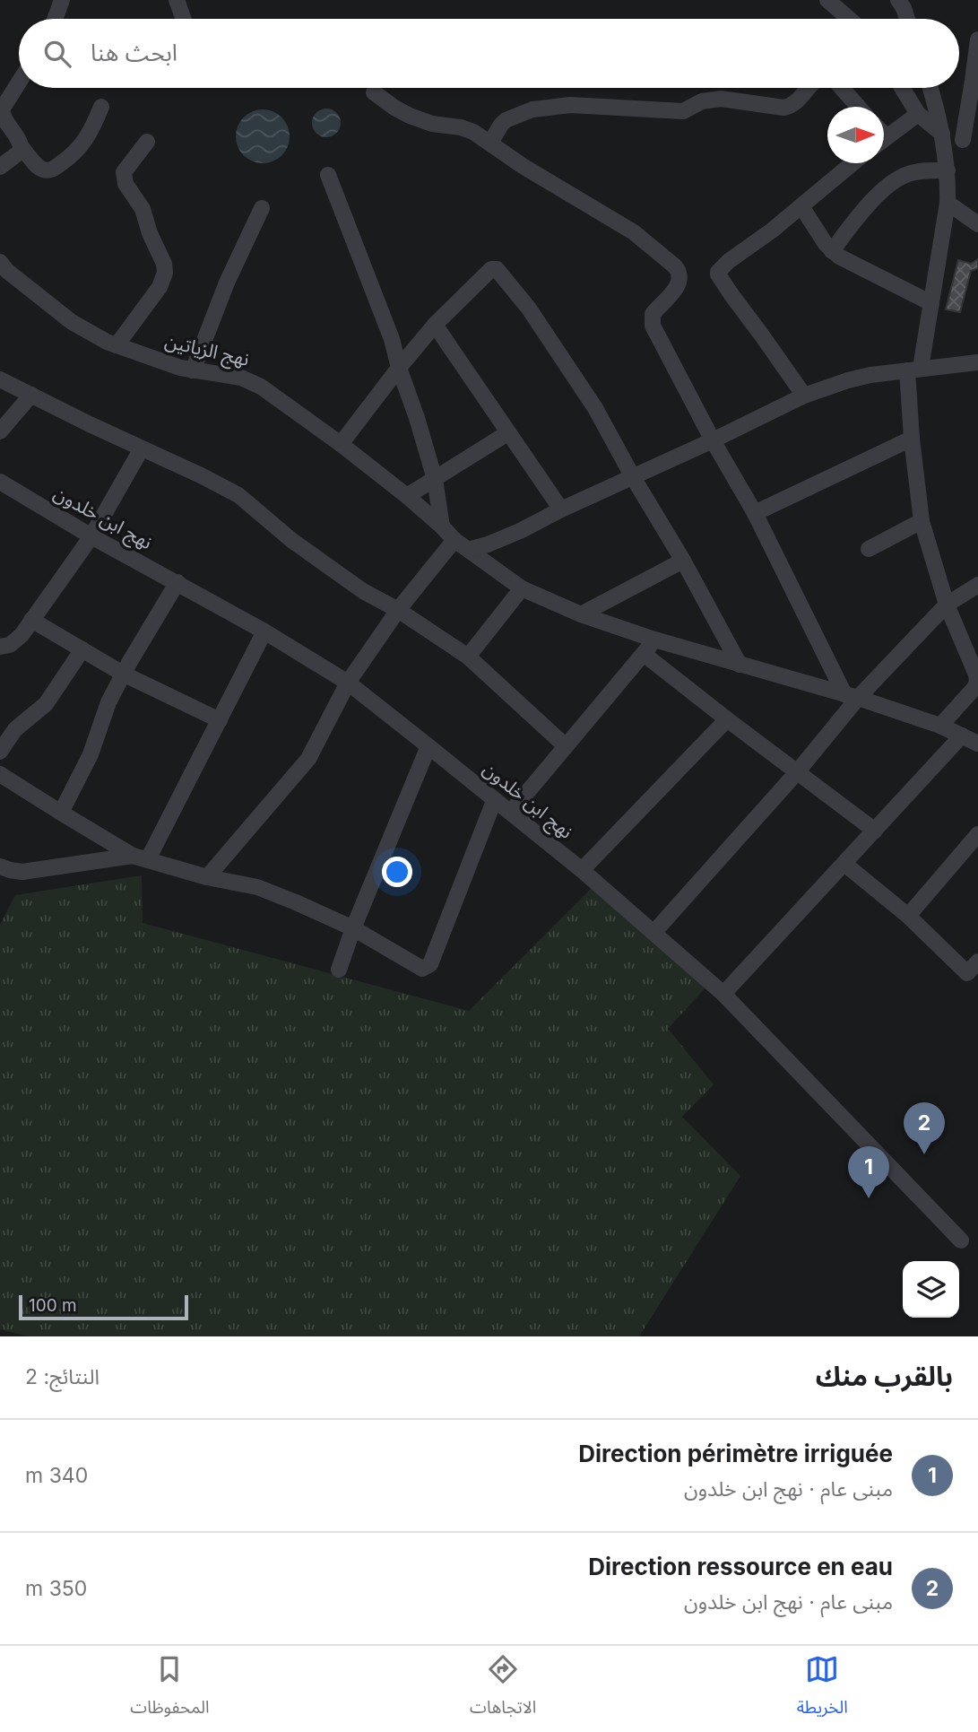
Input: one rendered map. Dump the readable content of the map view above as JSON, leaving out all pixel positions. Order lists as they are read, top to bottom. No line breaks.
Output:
{"streets":{"street":["نهج الزياتين","نهج ابن خلدون"]},"scale_bar":"100 m","north":"right","page":{"search":"ابحث هنا","pins":["2","1"],"scale":"100 m","heading":["بالقرب منك","النتائج: 2"],"list":[{"mark":"1","name":"Direction périmètre irriguée","note":"مبنى عام · نهج ابن خلدون","value":"340 m"},{"mark":"2","name":"Direction ressource en eau","note":"مبنى عام · نهج ابن خلدون","value":"350 m"}],"nav":["الخريطة","الاتجاهات","المحفوظات"]}}
